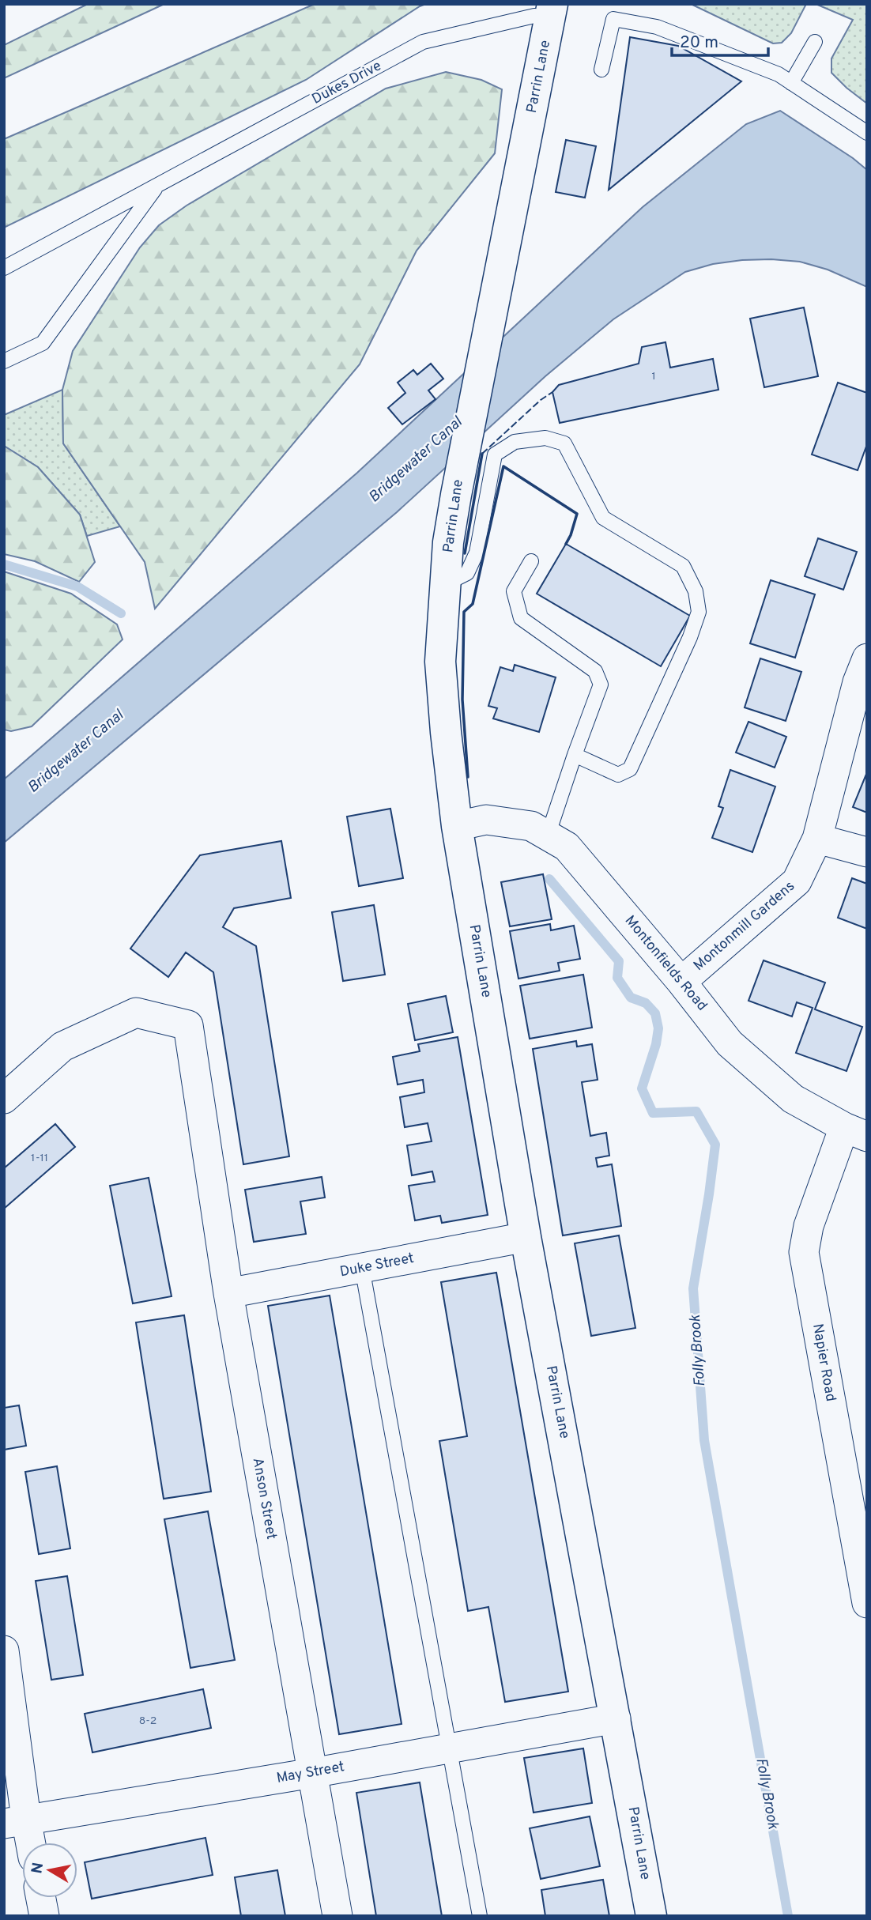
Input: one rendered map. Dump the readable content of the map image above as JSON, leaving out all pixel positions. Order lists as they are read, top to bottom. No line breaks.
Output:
{"streets":{"main road":["Parrin Lane"],"street":["Montonmill Gardens","Montonfields Road","Duke Street","Napier Road","Anson Street","May Street"],"lane":["Dukes Drive"]},"crossings":[["Parrin Lane","Dukes Drive"],["Parrin Lane","Montonfields Road"],["Parrin Lane","Duke Street"],["Parrin Lane","May Street"],["Montonmill Gardens","Montonfields Road"],["Montonfields Road","Napier Road"],["Duke Street","Anson Street"],["Anson Street","May Street"]],"water":["Bridgewater Canal","Folly Brook"],"house_numbers":["1","1-11","8-2"],"scale_bar":"20 m","north":"left"}
